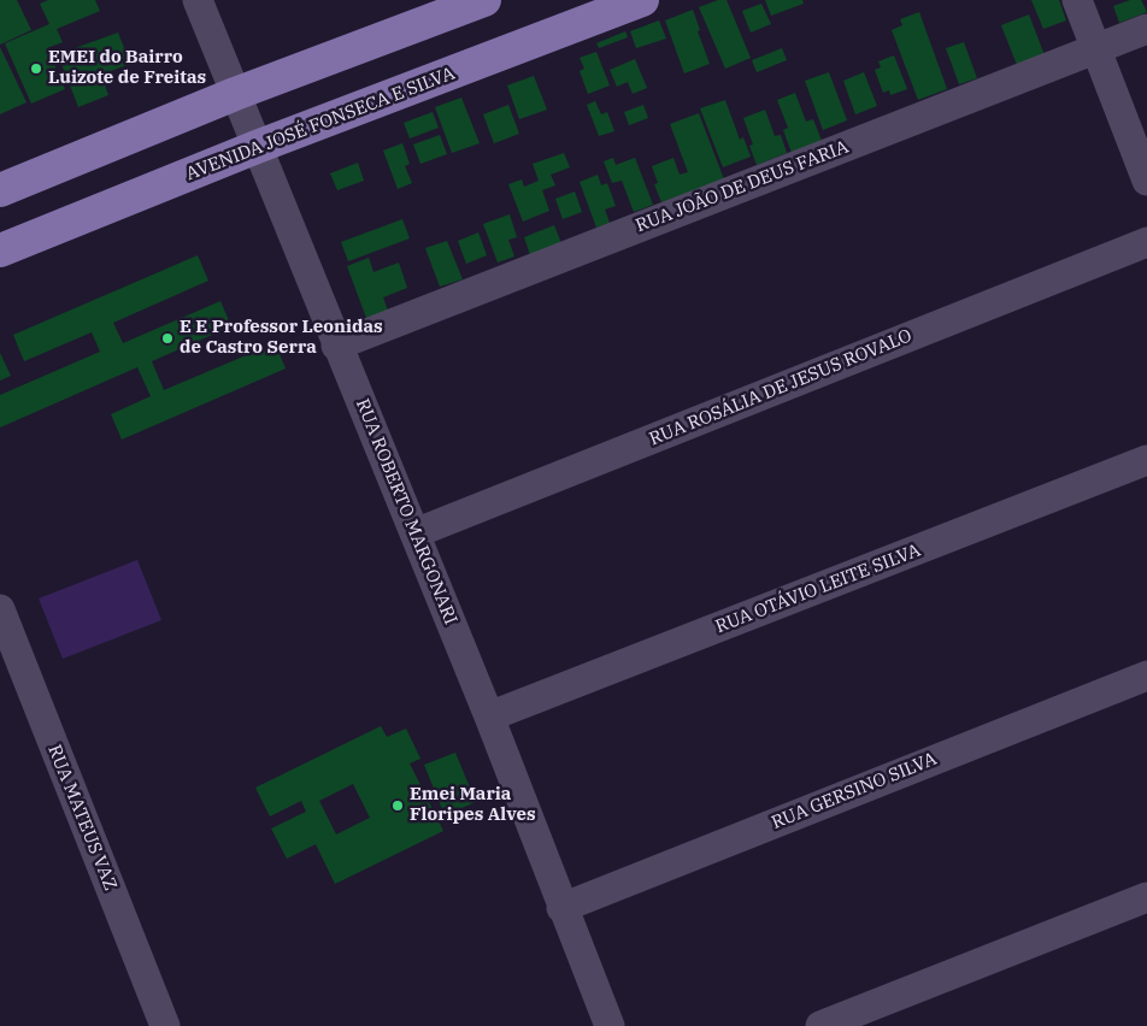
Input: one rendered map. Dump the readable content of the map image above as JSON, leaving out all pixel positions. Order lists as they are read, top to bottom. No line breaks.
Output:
{"streets":{"main road":["AVENIDA JOSÉ FONSECA E SILVA"],"street":["RUA JOÃO DE DEUS FARIA","RUA ROSÁLIA DE JESUS ROVALO","RUA ROBERTO MARGONARI","RUA OTÁVIO LEITE SILVA","RUA GERSINO SILVA","RUA MATEUS VAZ"]},"crossings":[["AVENIDA JOSÉ FONSECA E SILVA","RUA ROBERTO MARGONARI"],["RUA JOÃO DE DEUS FARIA","RUA ROBERTO MARGONARI"],["RUA ROSÁLIA DE JESUS ROVALO","RUA ROBERTO MARGONARI"],["RUA ROBERTO MARGONARI","RUA OTÁVIO LEITE SILVA"],["RUA ROBERTO MARGONARI","RUA GERSINO SILVA"]],"places":["EMEI do Bairro Luizote de Freitas","E E Professor Leonidas de Castro Serra","Emei Maria Floripes Alves"]}
